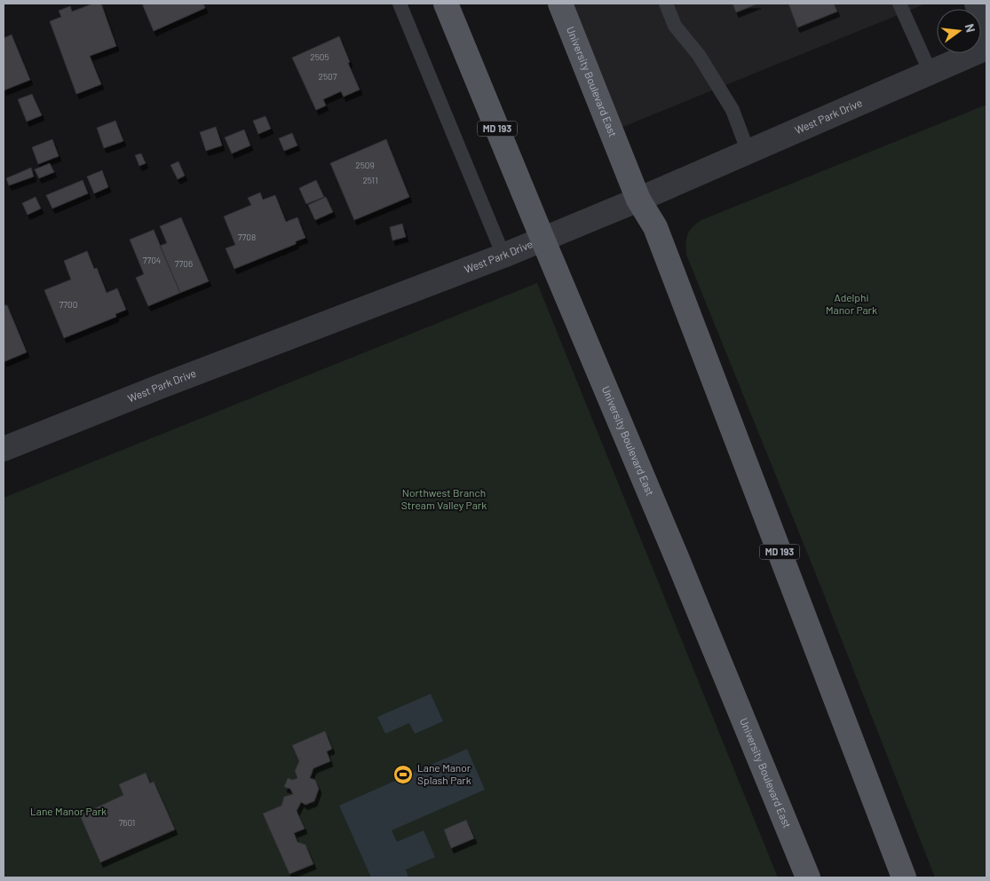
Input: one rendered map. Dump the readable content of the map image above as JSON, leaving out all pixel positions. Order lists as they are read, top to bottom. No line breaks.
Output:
{"streets":{"main road":["University Boulevard East","MD 193"],"street":["West Park Drive"]},"crossings":[["University Boulevard East","West Park Drive"]],"parks":["Adelphi Manor Park","Northwest Branch Stream Valley Park","Lane Manor Park"],"places":{"sports":["Lane Manor Splash Park"]},"house_numbers":["2505","2507","2509","2511","7708","7704","7706","7700","7601"],"north":"right"}
